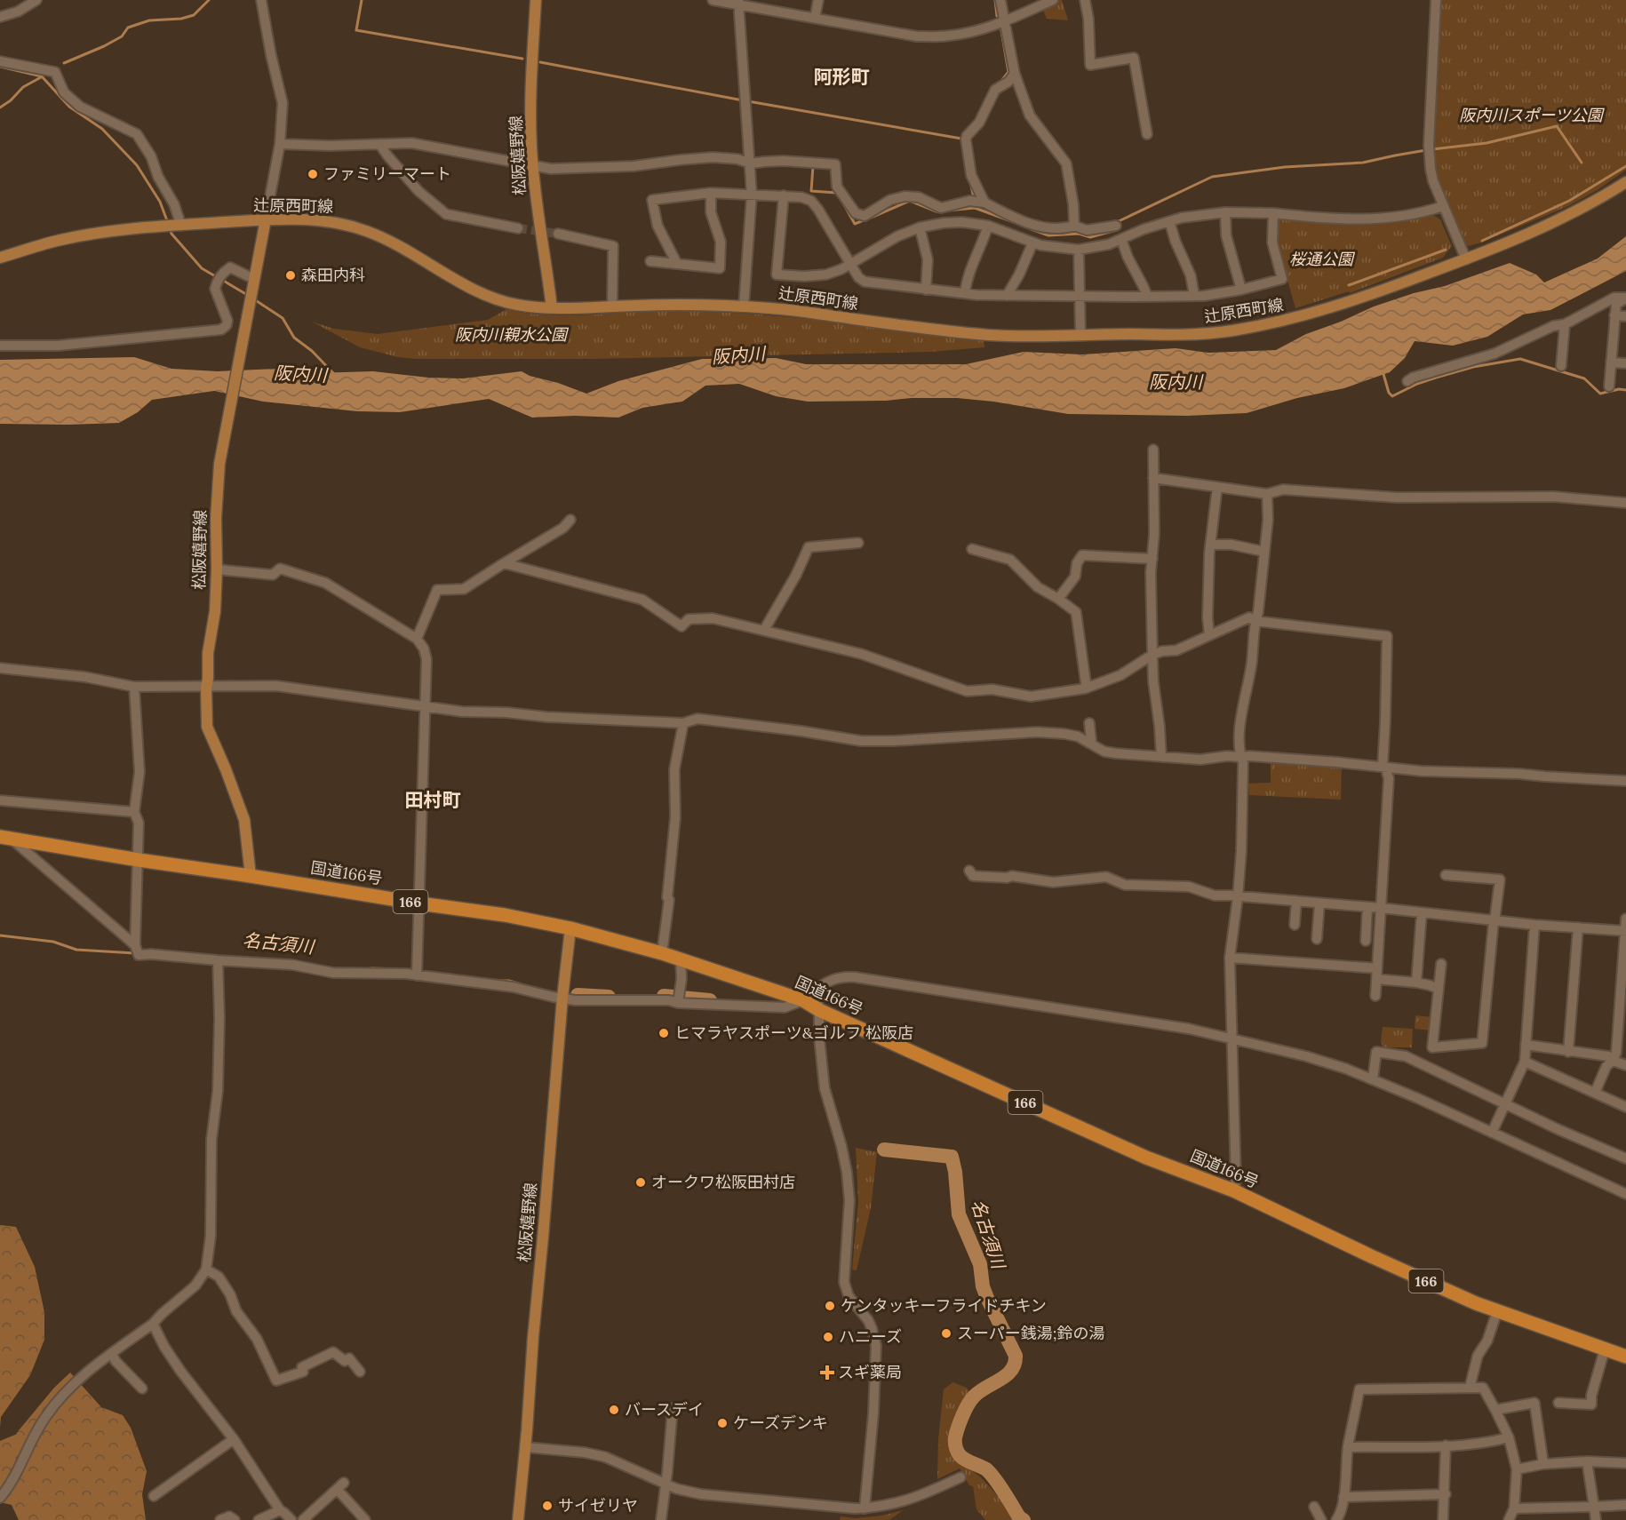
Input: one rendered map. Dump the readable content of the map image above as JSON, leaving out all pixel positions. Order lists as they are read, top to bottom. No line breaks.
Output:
{"streets":{"highway":["国道166号","166"],"main road":["松阪嬉野線","辻原西町線"]},"crossings":[["松阪嬉野線","辻原西町線"],["松阪嬉野線","国道166号"]],"districts":["阿形町","田村町"],"water":["阪内川","名古須川"],"parks":["阪内川スポーツ公園","桜通公園","阪内川親水公園"],"places":{"other":["ファミリーマート","森田内科","ヒマラヤスポーツ&ゴルフ 松阪店","オークワ松阪田村店","ケンタッキーフライドチキン","スーパー銭湯;鈴の湯","ハニーズ","バースデイ","ケーズデンキ","サイゼリヤ"],"health":["スギ薬局"]}}
